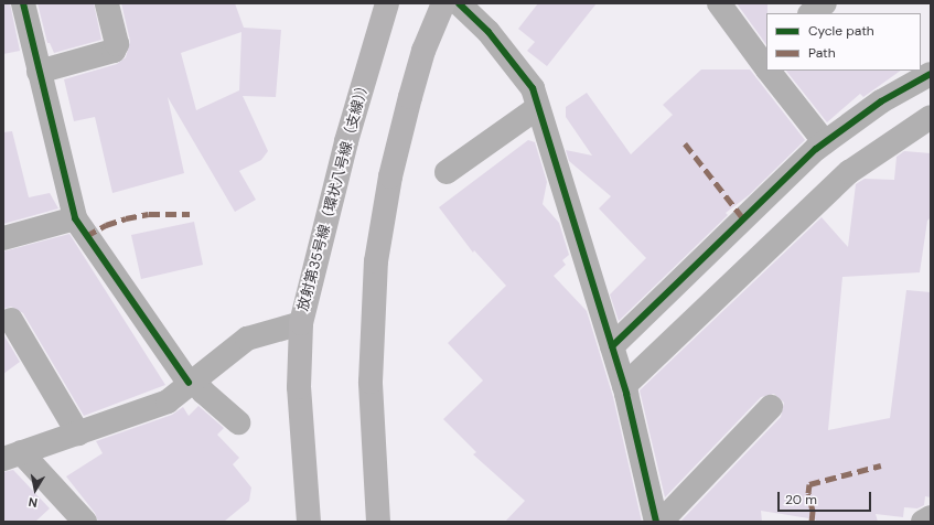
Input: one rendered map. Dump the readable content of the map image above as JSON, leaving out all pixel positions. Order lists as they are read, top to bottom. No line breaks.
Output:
{"streets":{"main road":["放射第35号線（環状八号線（支線））"]},"legend":["Cycle path","Path"],"scale_bar":"20 m","north":"bottom"}
